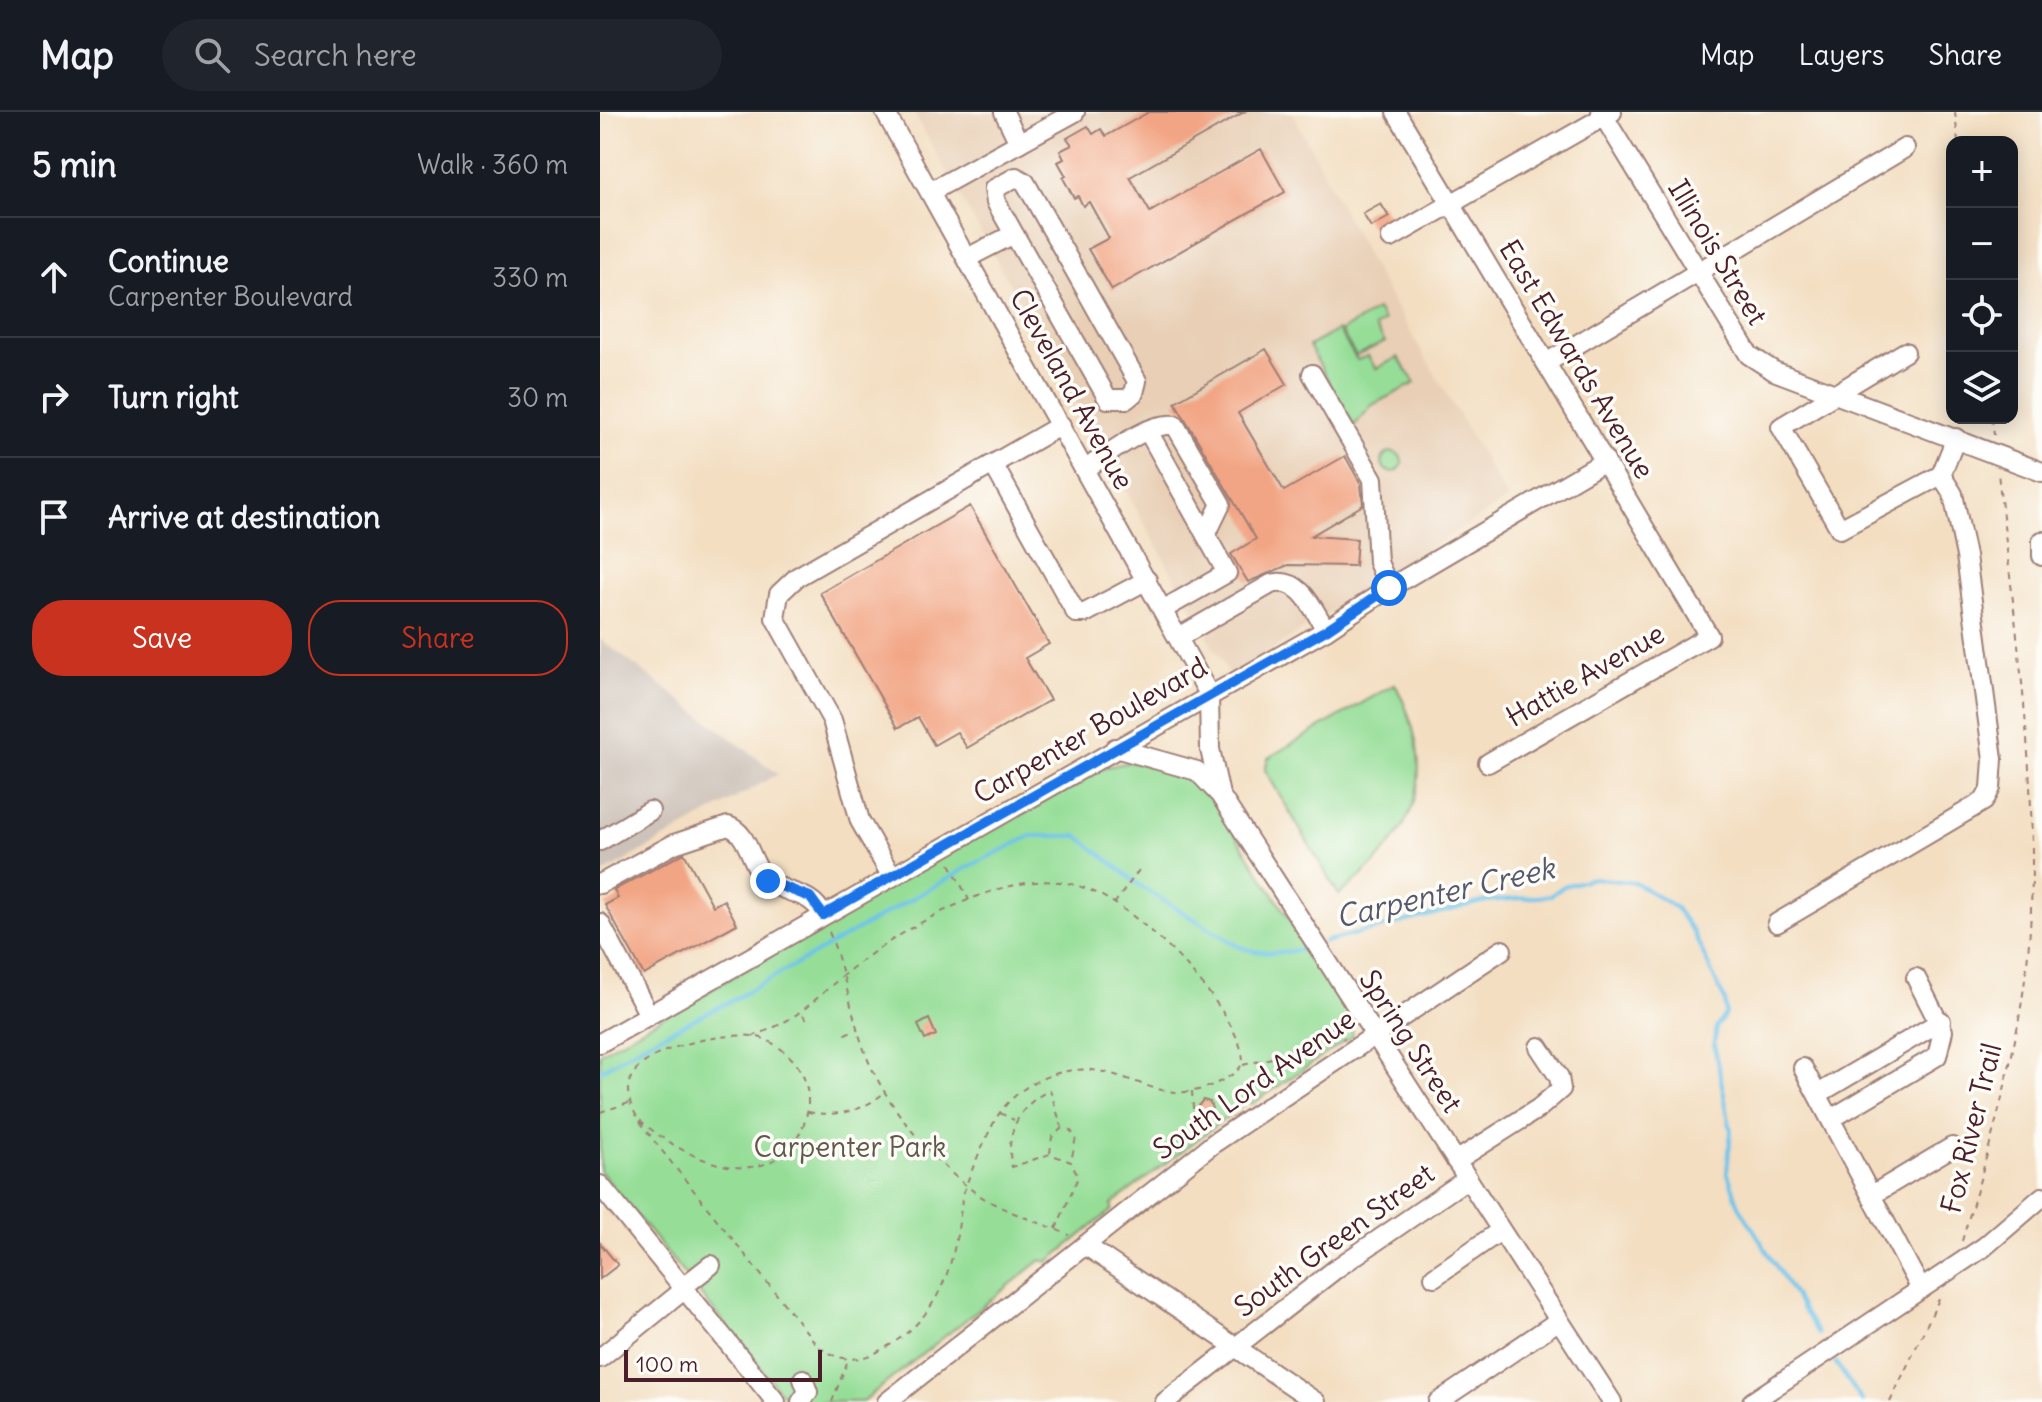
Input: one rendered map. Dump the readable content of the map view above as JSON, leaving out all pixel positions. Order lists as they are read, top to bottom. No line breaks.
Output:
{"streets":{"street":["Illinois Street","East Edwards Avenue","Cleveland Avenue","Hattie Avenue","Carpenter Boulevard","Spring Street","South Lord Avenue","South Green Street"],"path":["Fox River Trail"]},"crossings":[["Illinois Street","Fox River Trail"],["East Edwards Avenue","Hattie Avenue"],["East Edwards Avenue","Carpenter Boulevard"],["Cleveland Avenue","Carpenter Boulevard"],["Cleveland Avenue","Spring Street"],["Carpenter Boulevard","Spring Street"],["Spring Street","South Lord Avenue"],["Spring Street","South Green Street"]],"water":["Carpenter Creek"],"parks":["Carpenter Park"],"scale_bar":"100 m","page":{"header":"Map","search":"Search here","nav":["Map","Layers","Share"],"heading":["5 min","Walk · 360 m"],"map_buttons":["+","−"],"list":[["Continue","Carpenter Boulevard","330 m"],["Turn right","30 m"],"Arrive at destination"],"buttons":["Save","Share"],"scale":"100 m"}}
